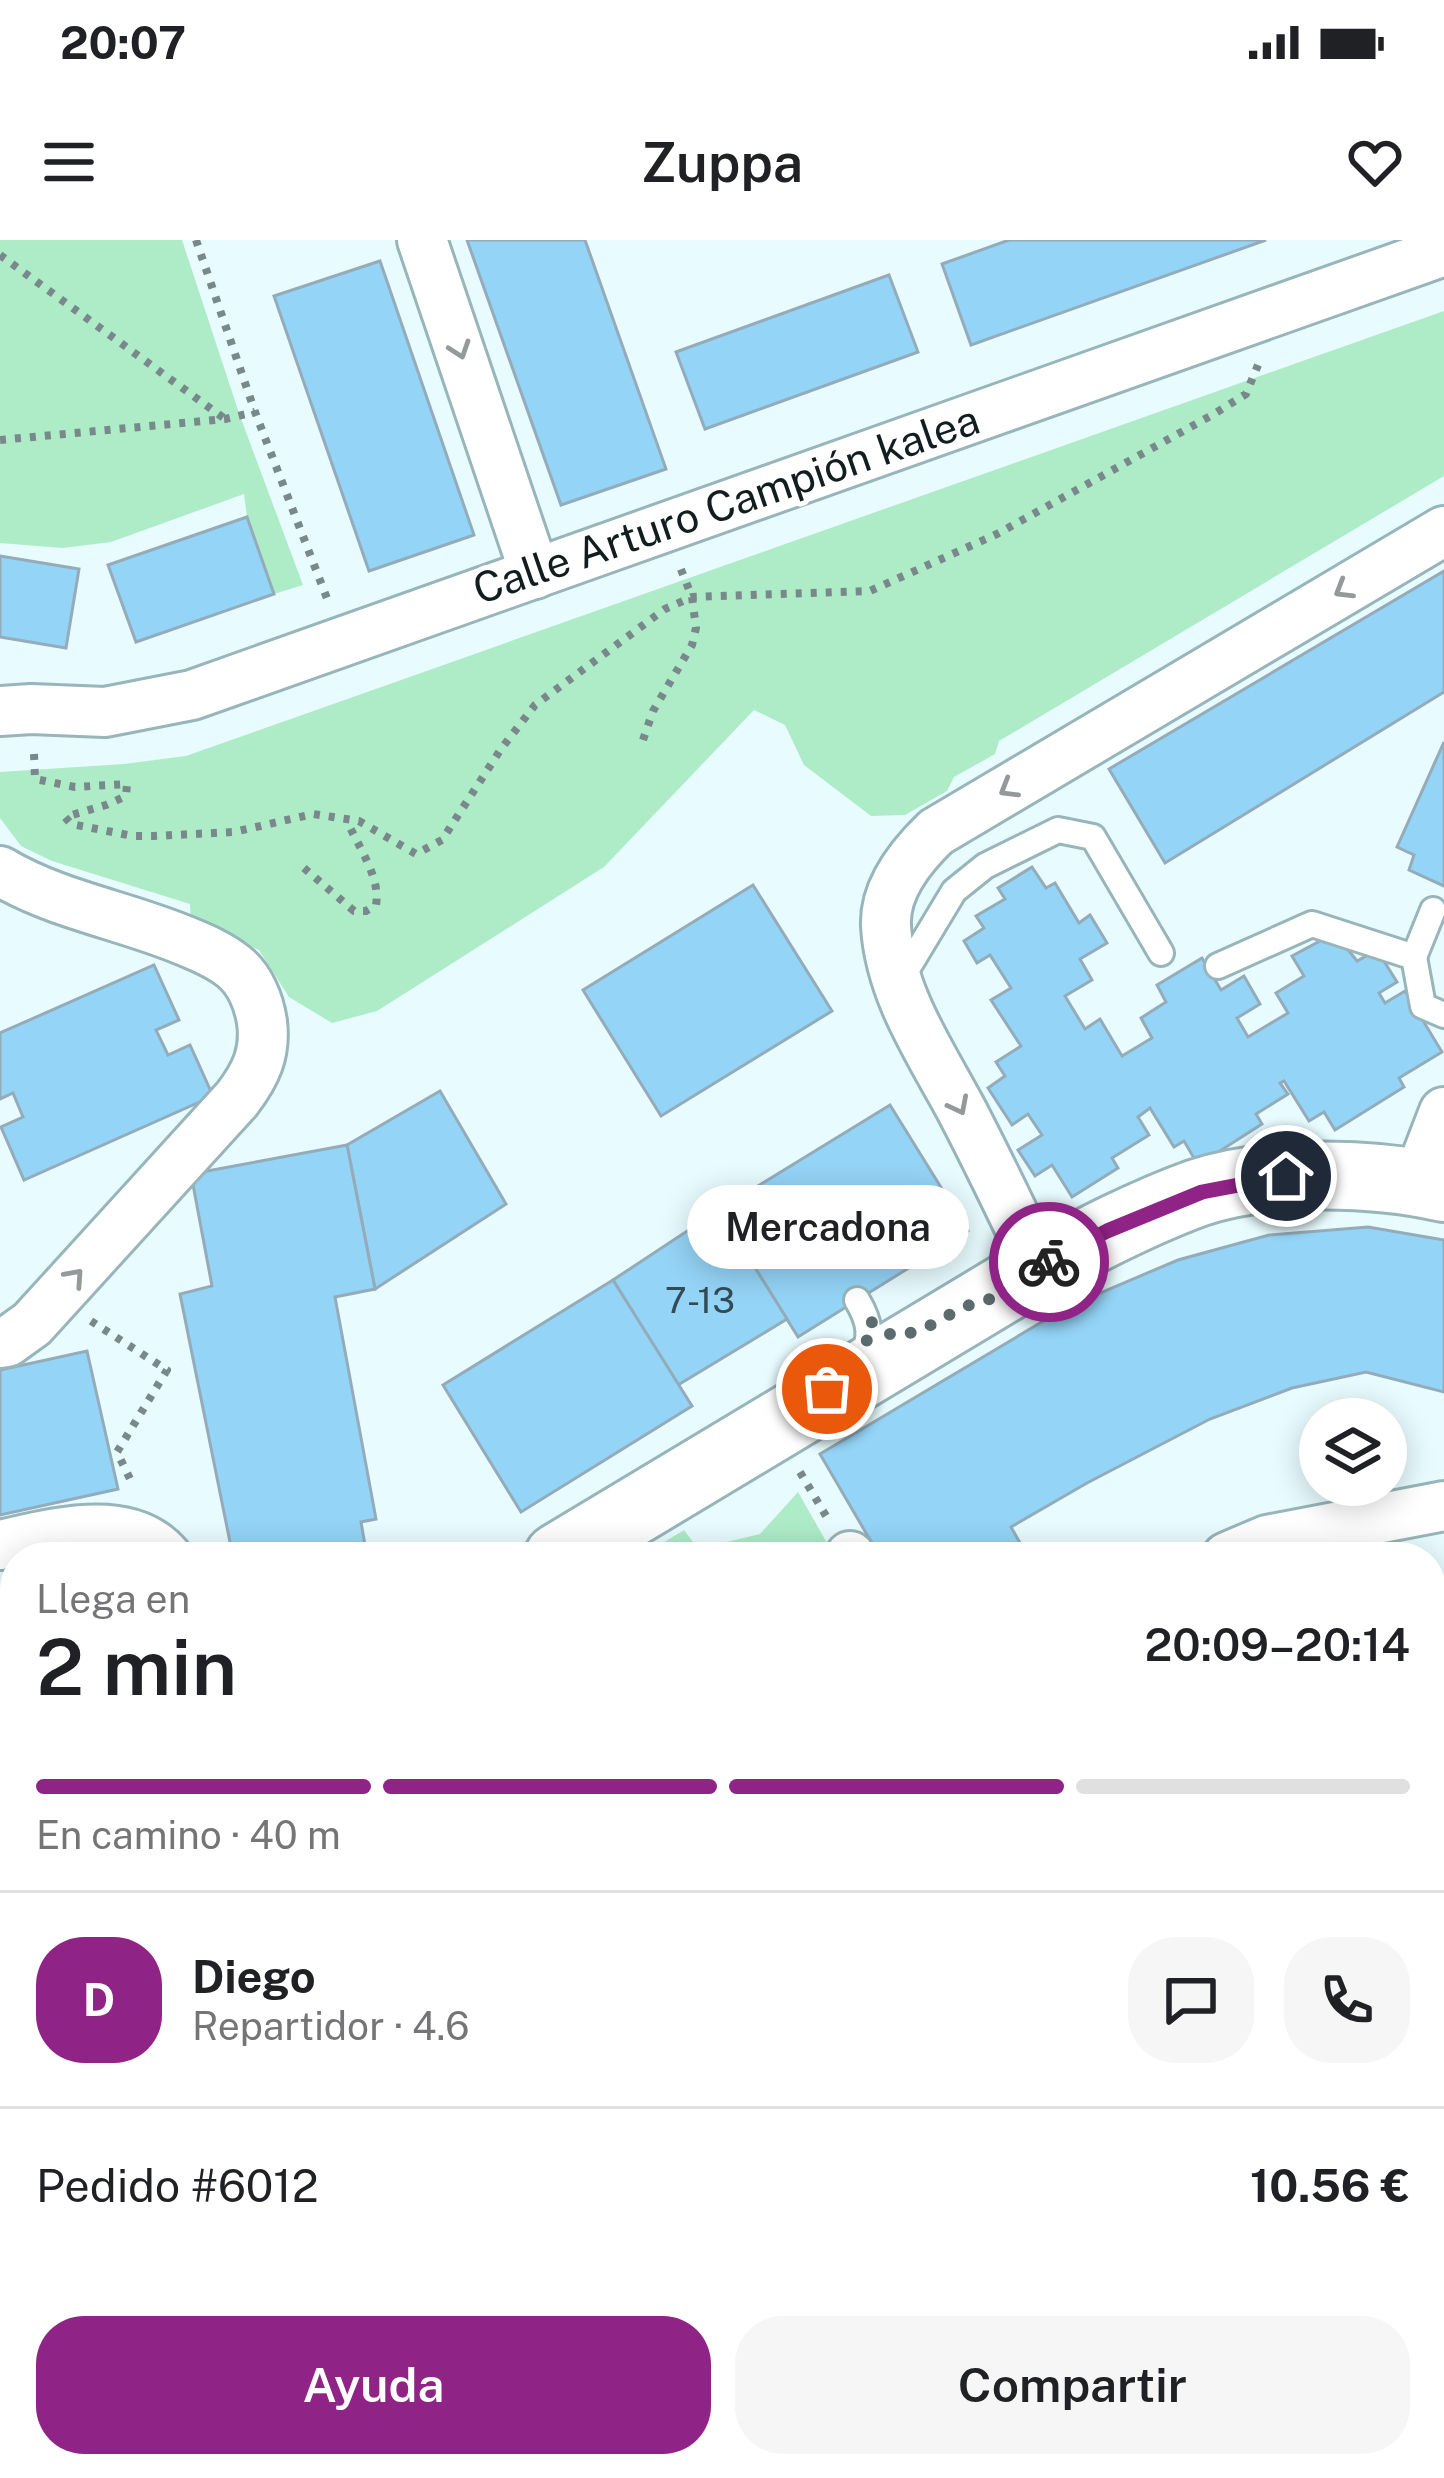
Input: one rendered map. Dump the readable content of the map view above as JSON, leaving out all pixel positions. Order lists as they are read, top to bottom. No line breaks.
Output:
{"streets":{"street":["Calle Arturo Campión kalea"]},"places":["Mercadona"],"house_numbers":["7-13"],"page":{"status":"20:07","header":"Zuppa","bubble":"Mercadona","heading":["2 min","Llega en","20:09–20:14"],"panel":["Diego","Repartidor · 4.6","Pedido #6012","10.56 €"],"bar":"En camino · 40 m","round":"D","buttons":["Ayuda","Compartir"]}}
